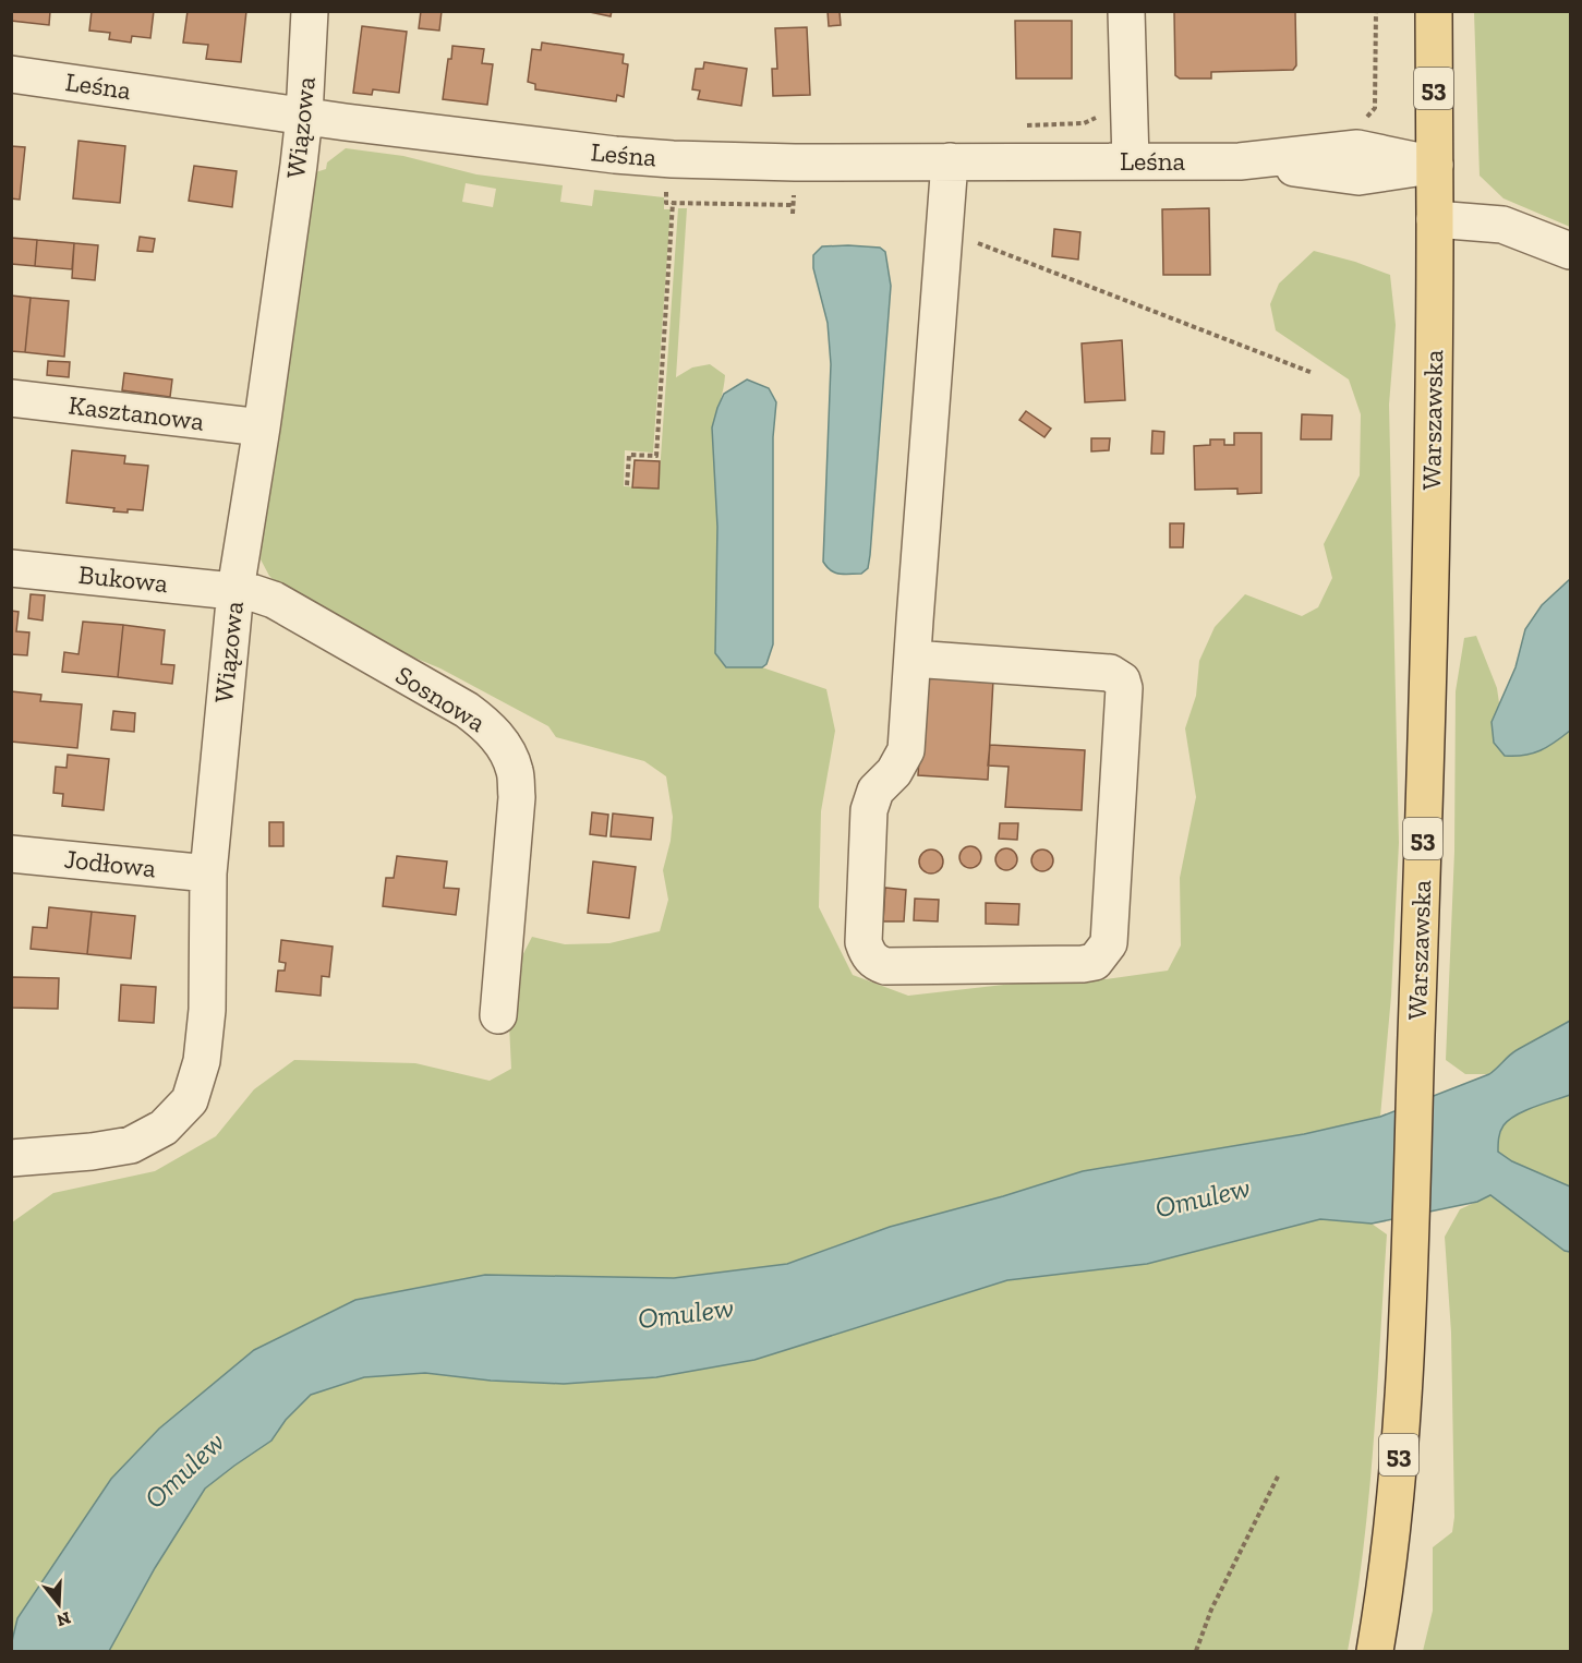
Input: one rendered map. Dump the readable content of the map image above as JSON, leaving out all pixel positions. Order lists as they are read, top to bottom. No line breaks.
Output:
{"streets":{"main road":["53","Warszawska"],"street":["Leśna","Wiązowa","Kasztanowa","Bukowa","Sosnowa","Jodłowa"]},"crossings":[["Leśna","Wiązowa"],["Leśna","Warszawska"],["Wiązowa","Kasztanowa"],["Wiązowa","Bukowa"],["Wiązowa","Sosnowa"],["Wiązowa","Jodłowa"],["Bukowa","Sosnowa"]],"water":["Omulew"],"north":"bottom"}
